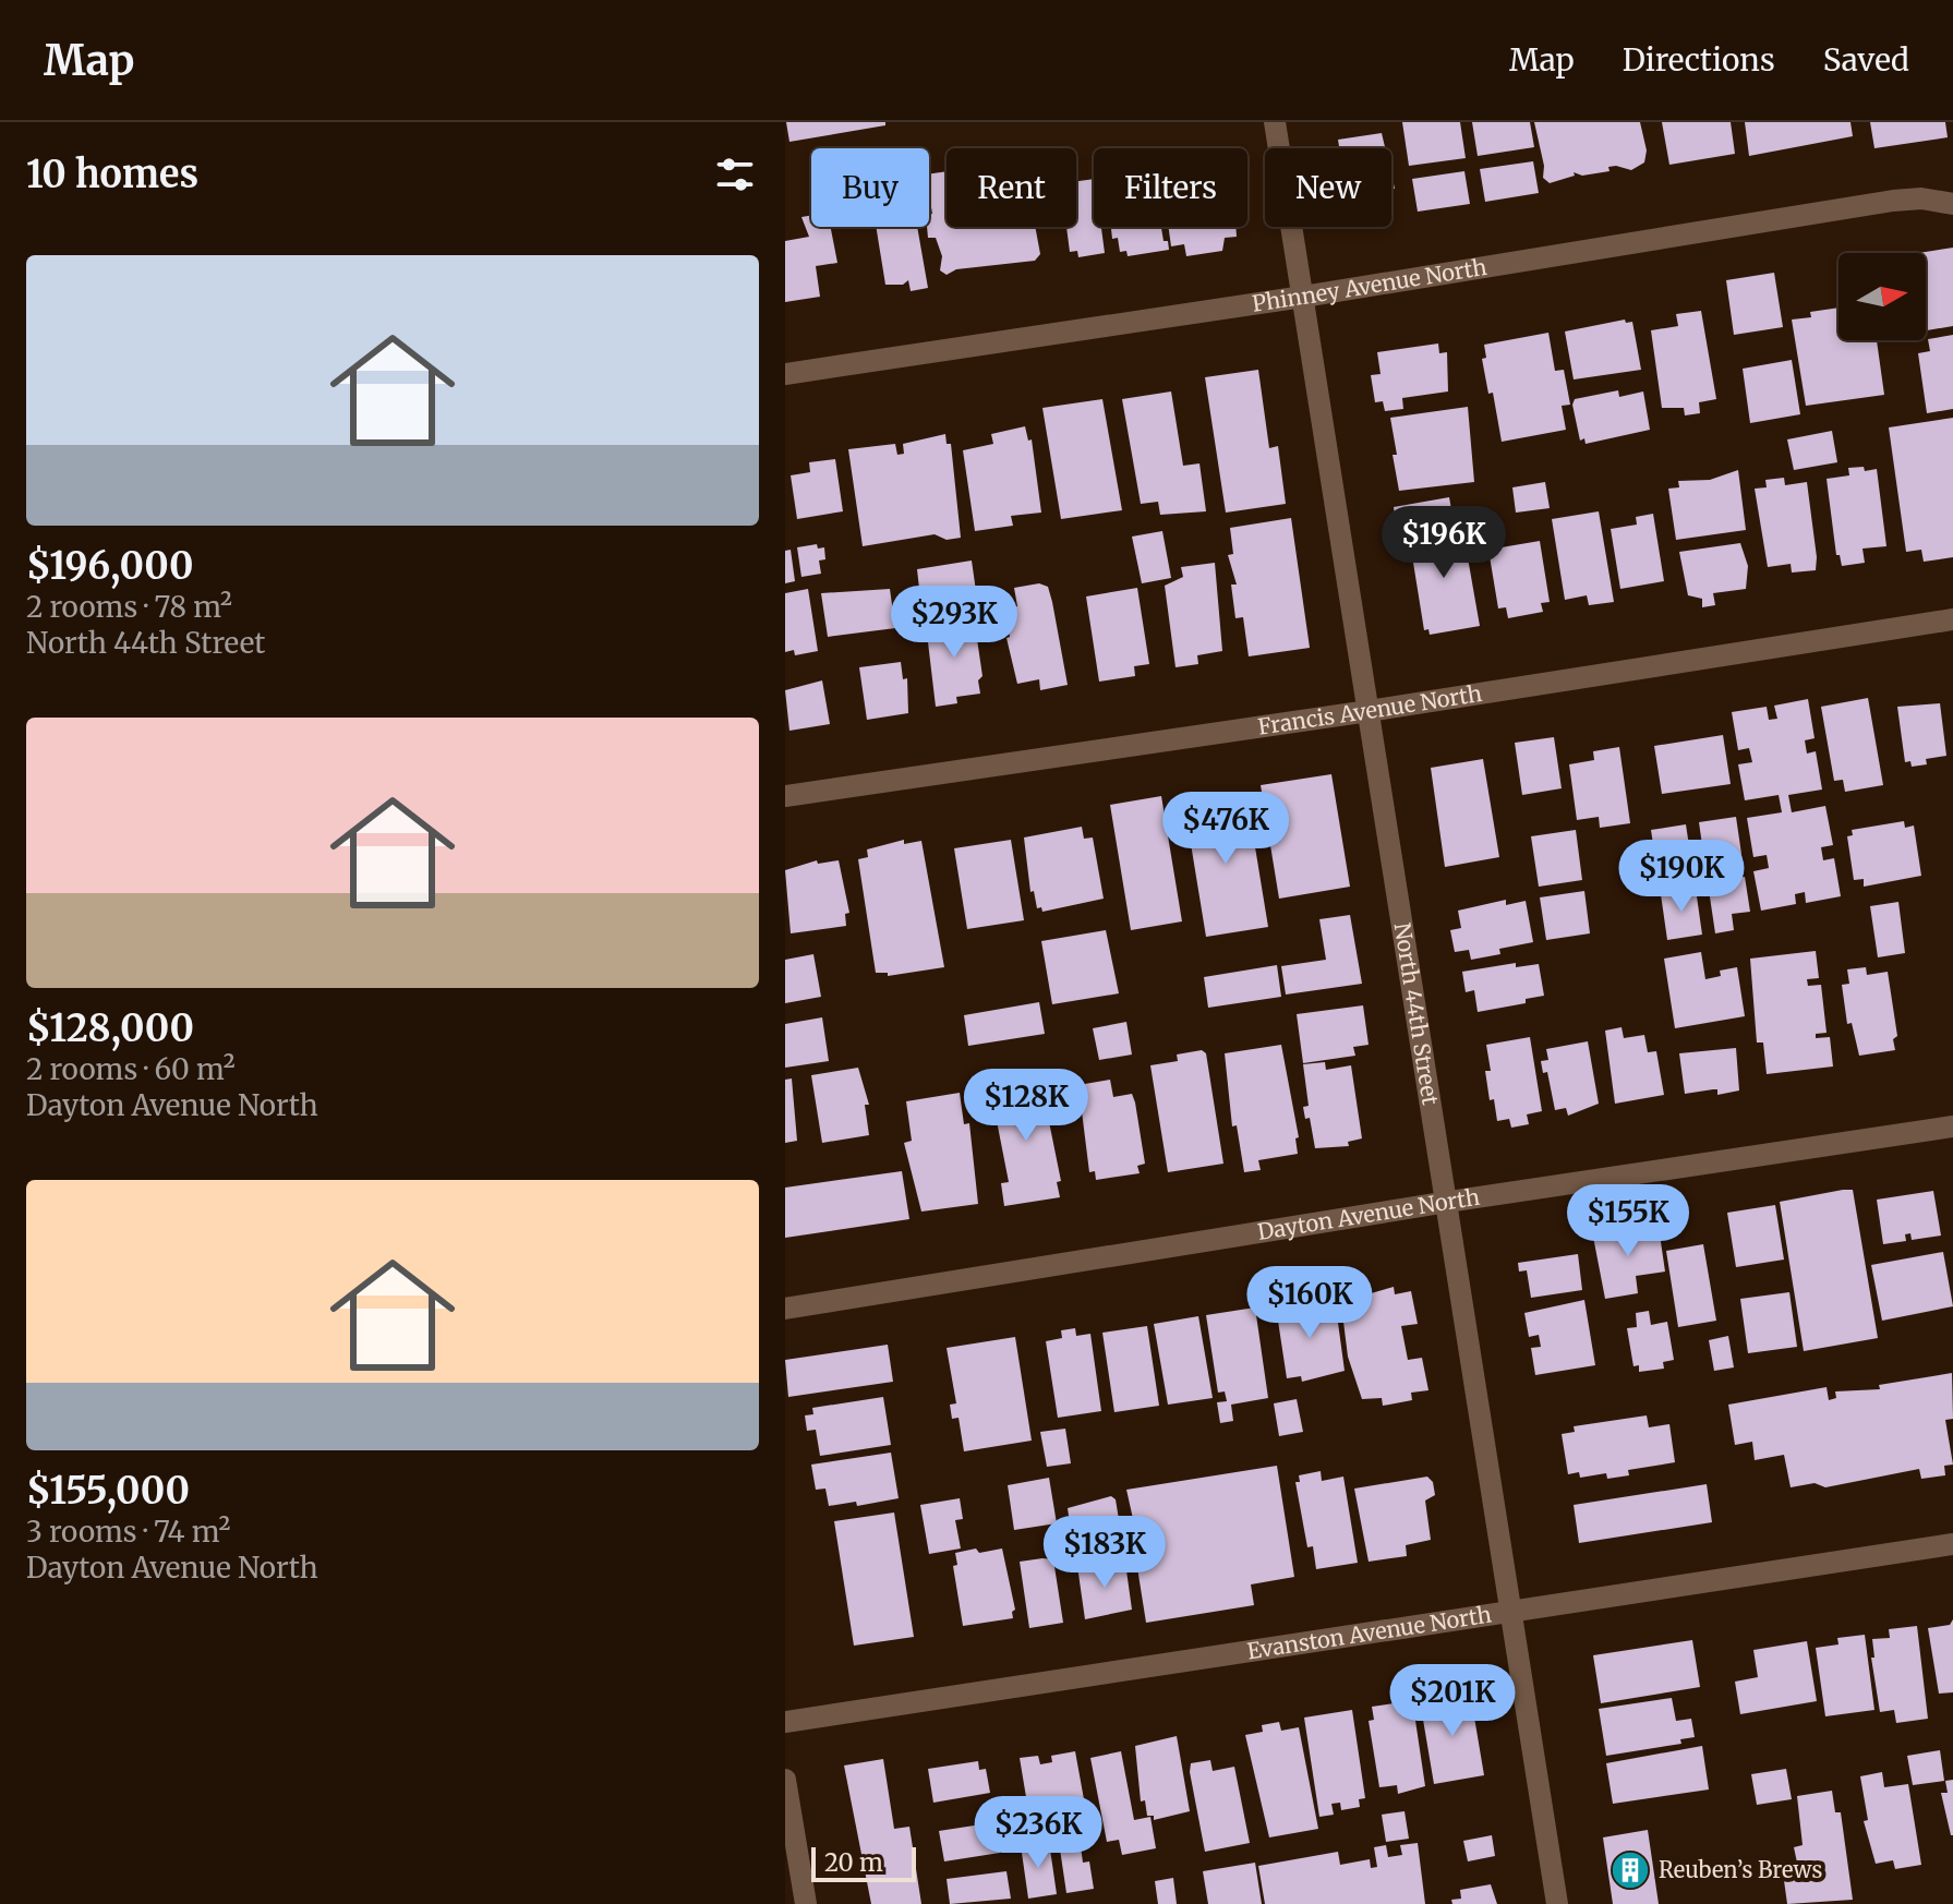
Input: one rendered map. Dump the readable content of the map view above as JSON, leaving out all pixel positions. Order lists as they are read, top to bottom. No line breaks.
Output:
{"streets":{"street":["Phinney Avenue North","Francis Avenue North","North 44th Street","Dayton Avenue North","Evanston Avenue North"]},"crossings":[["Phinney Avenue North","North 44th Street"],["Francis Avenue North","North 44th Street"],["North 44th Street","Dayton Avenue North"],["North 44th Street","Evanston Avenue North"]],"places":{"building":["Reuben’s Brews"]},"scale_bar":"20 m","north":"right","page":{"header":"Map","nav":["Map","Directions","Saved"],"heading":"10 homes","chip":["Buy","Rent","Filters","New"],"list":[{"name":"$196,000","note":"2 rooms · 78 m² · North 44th Street"},{"name":"$128,000","note":"2 rooms · 60 m² · Dayton Avenue North"},{"name":"$155,000","note":"3 rooms · 74 m² · Dayton Avenue North"}],"price":["$196K","$293K","$476K","$190K","$128K","$155K","$160K","$183K","$201K","$236K"],"scale":"20 m"}}
